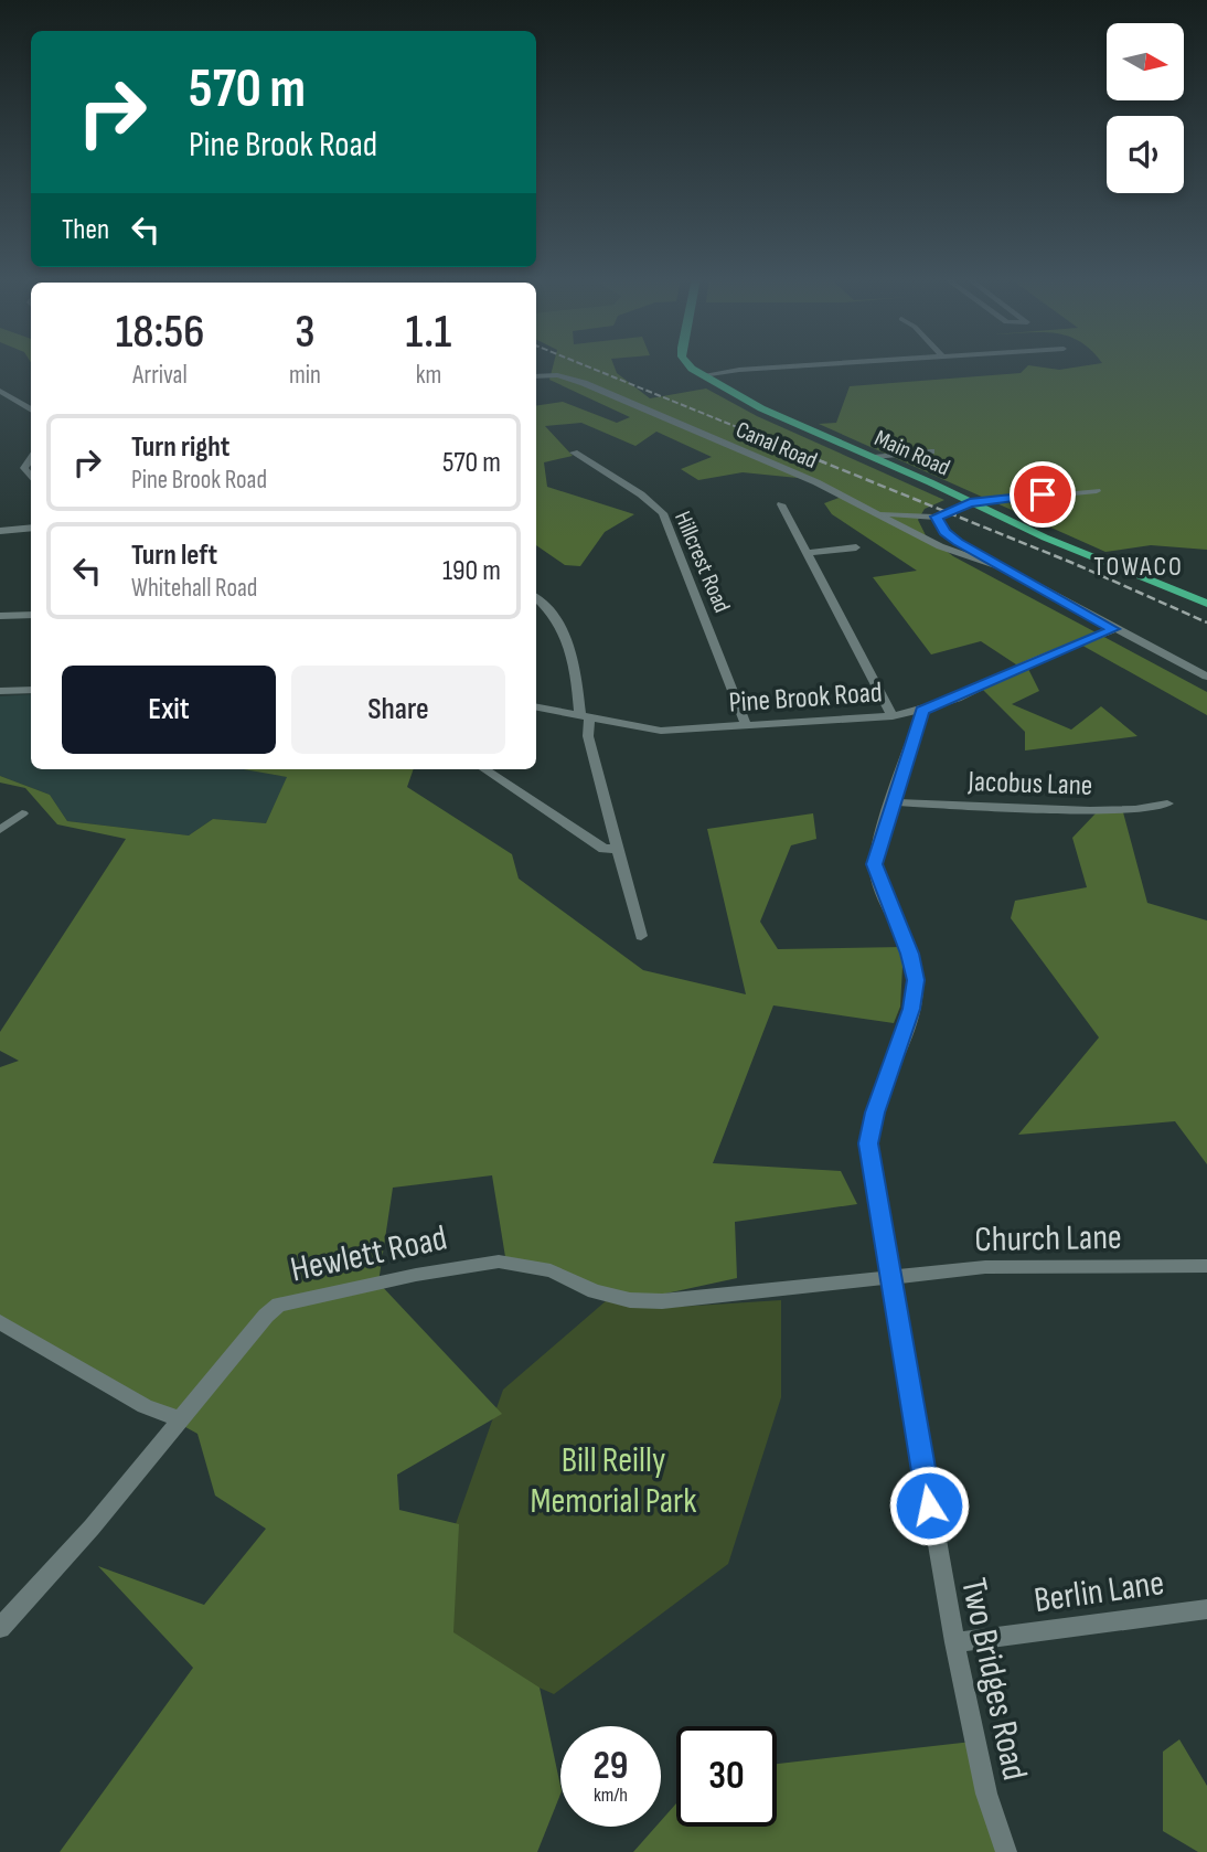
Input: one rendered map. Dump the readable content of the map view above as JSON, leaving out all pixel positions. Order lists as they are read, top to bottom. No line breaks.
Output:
{"streets":{"main road":["Main Road"],"street":["Canal Road","Hillcrest Road","Pine Brook Road","Jacobus Lane","Church Lane","Hewlett Road","Berlin Lane","Two Bridges Road"]},"crossings":[["Hillcrest Road","Pine Brook Road"],["Pine Brook Road","Two Bridges Road"],["Jacobus Lane","Two Bridges Road"],["Church Lane","Hewlett Road"],["Church Lane","Two Bridges Road"],["Hewlett Road","Two Bridges Road"],["Berlin Lane","Two Bridges Road"]],"districts":["TOWACO"],"parks":["Bill Reilly Memorial Park"],"north":"right","page":{"turn":["570 m","Pine Brook Road"],"then":"Then","eta":["18:56","Arrival","3","min","1.1","km"],"list":[{"name":"Turn right","note":"Pine Brook Road","value":"570 m"},{"name":"Turn left","note":"Whitehall Road","value":"190 m"}],"buttons":["Exit","Share"],"speed":"29 km/h","limit":"30"}}
